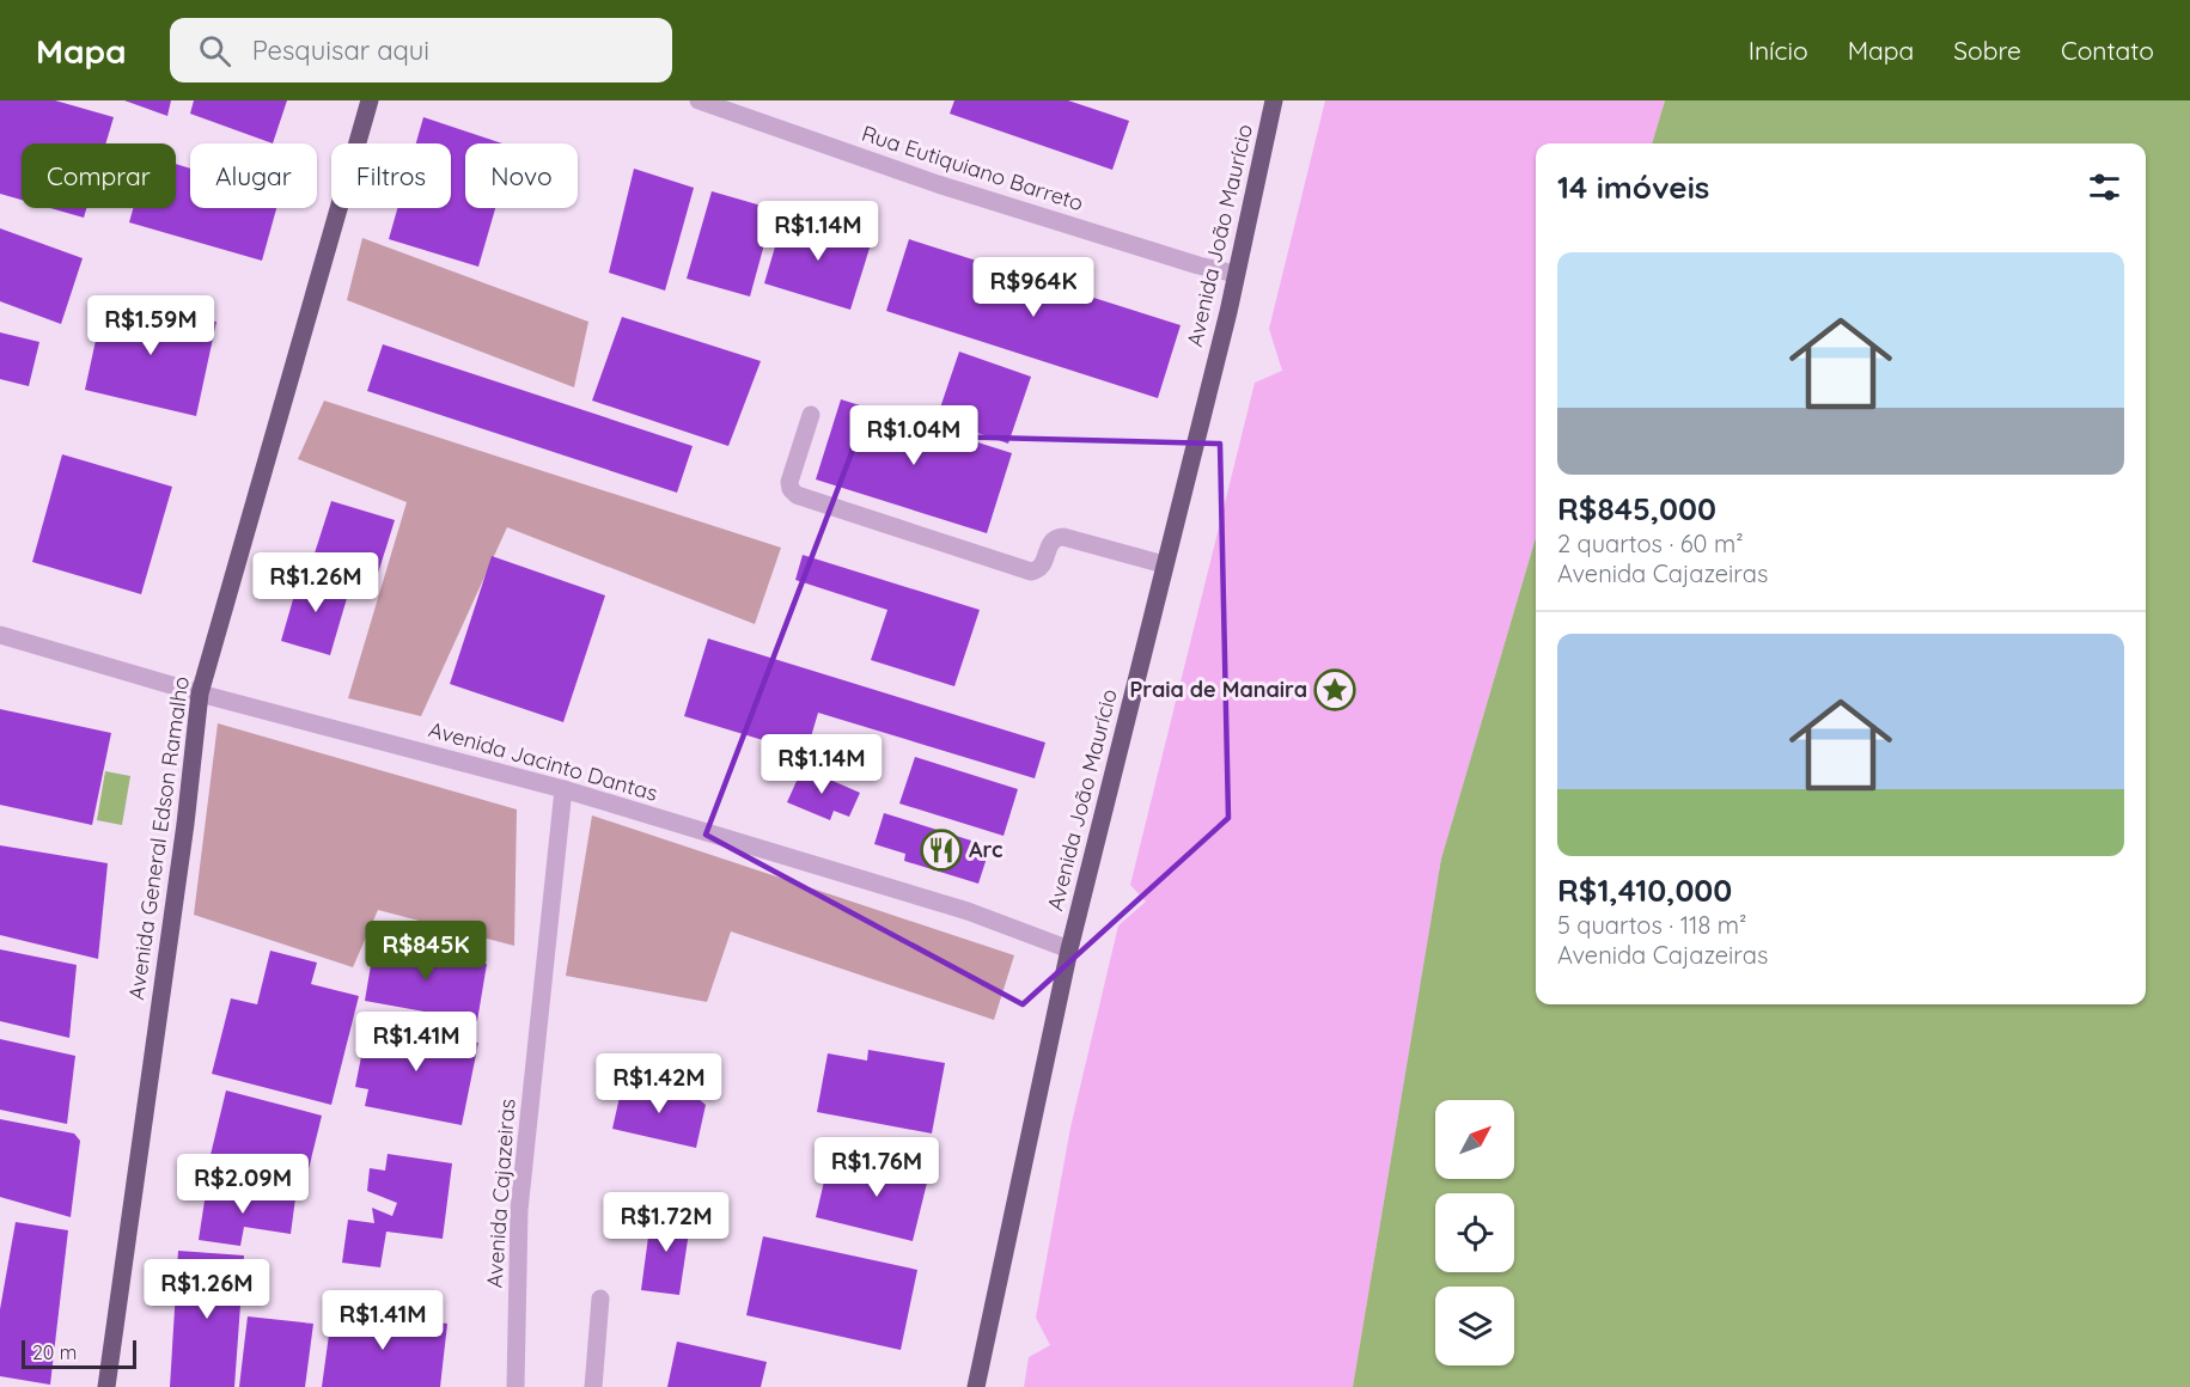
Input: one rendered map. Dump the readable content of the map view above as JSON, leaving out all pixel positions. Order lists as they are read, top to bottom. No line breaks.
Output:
{"streets":{"main road":["Avenida João Maurício","Avenida General Edson Ramalho"],"street":["Rua Eutiquiano Barreto","Avenida Jacinto Dantas","Avenida Cajazeiras"]},"crossings":[["Rua Eutiquiano Barreto","Avenida João Maurício"],["Avenida João Maurício","Avenida Jacinto Dantas"],["Avenida Jacinto Dantas","Avenida General Edson Ramalho"],["Avenida Jacinto Dantas","Avenida Cajazeiras"]],"places":{"place":["Praia de Manaira"],"restaurant":["Arc"]},"scale_bar":"20 m","north":"top right","page":{"header":"Mapa","search":"Pesquisar aqui","nav":["Início","Mapa","Sobre","Contato"],"chip":["Comprar","Alugar","Filtros","Novo"],"heading":"14 imóveis","price":["R$1.14M","R$964K","R$1.59M","R$1.04M","R$1.26M","R$1.14M","R$845K","R$1.41M","R$1.42M","R$1.76M","R$2.09M","R$1.72M","R$1.26M","R$1.41M"],"list":[{"name":"R$845,000","note":"2 quartos · 60 m² · Avenida Cajazeiras"},{"name":"R$1,410,000","note":"5 quartos · 118 m² · Avenida Cajazeiras"}],"scale":"20 m"}}
